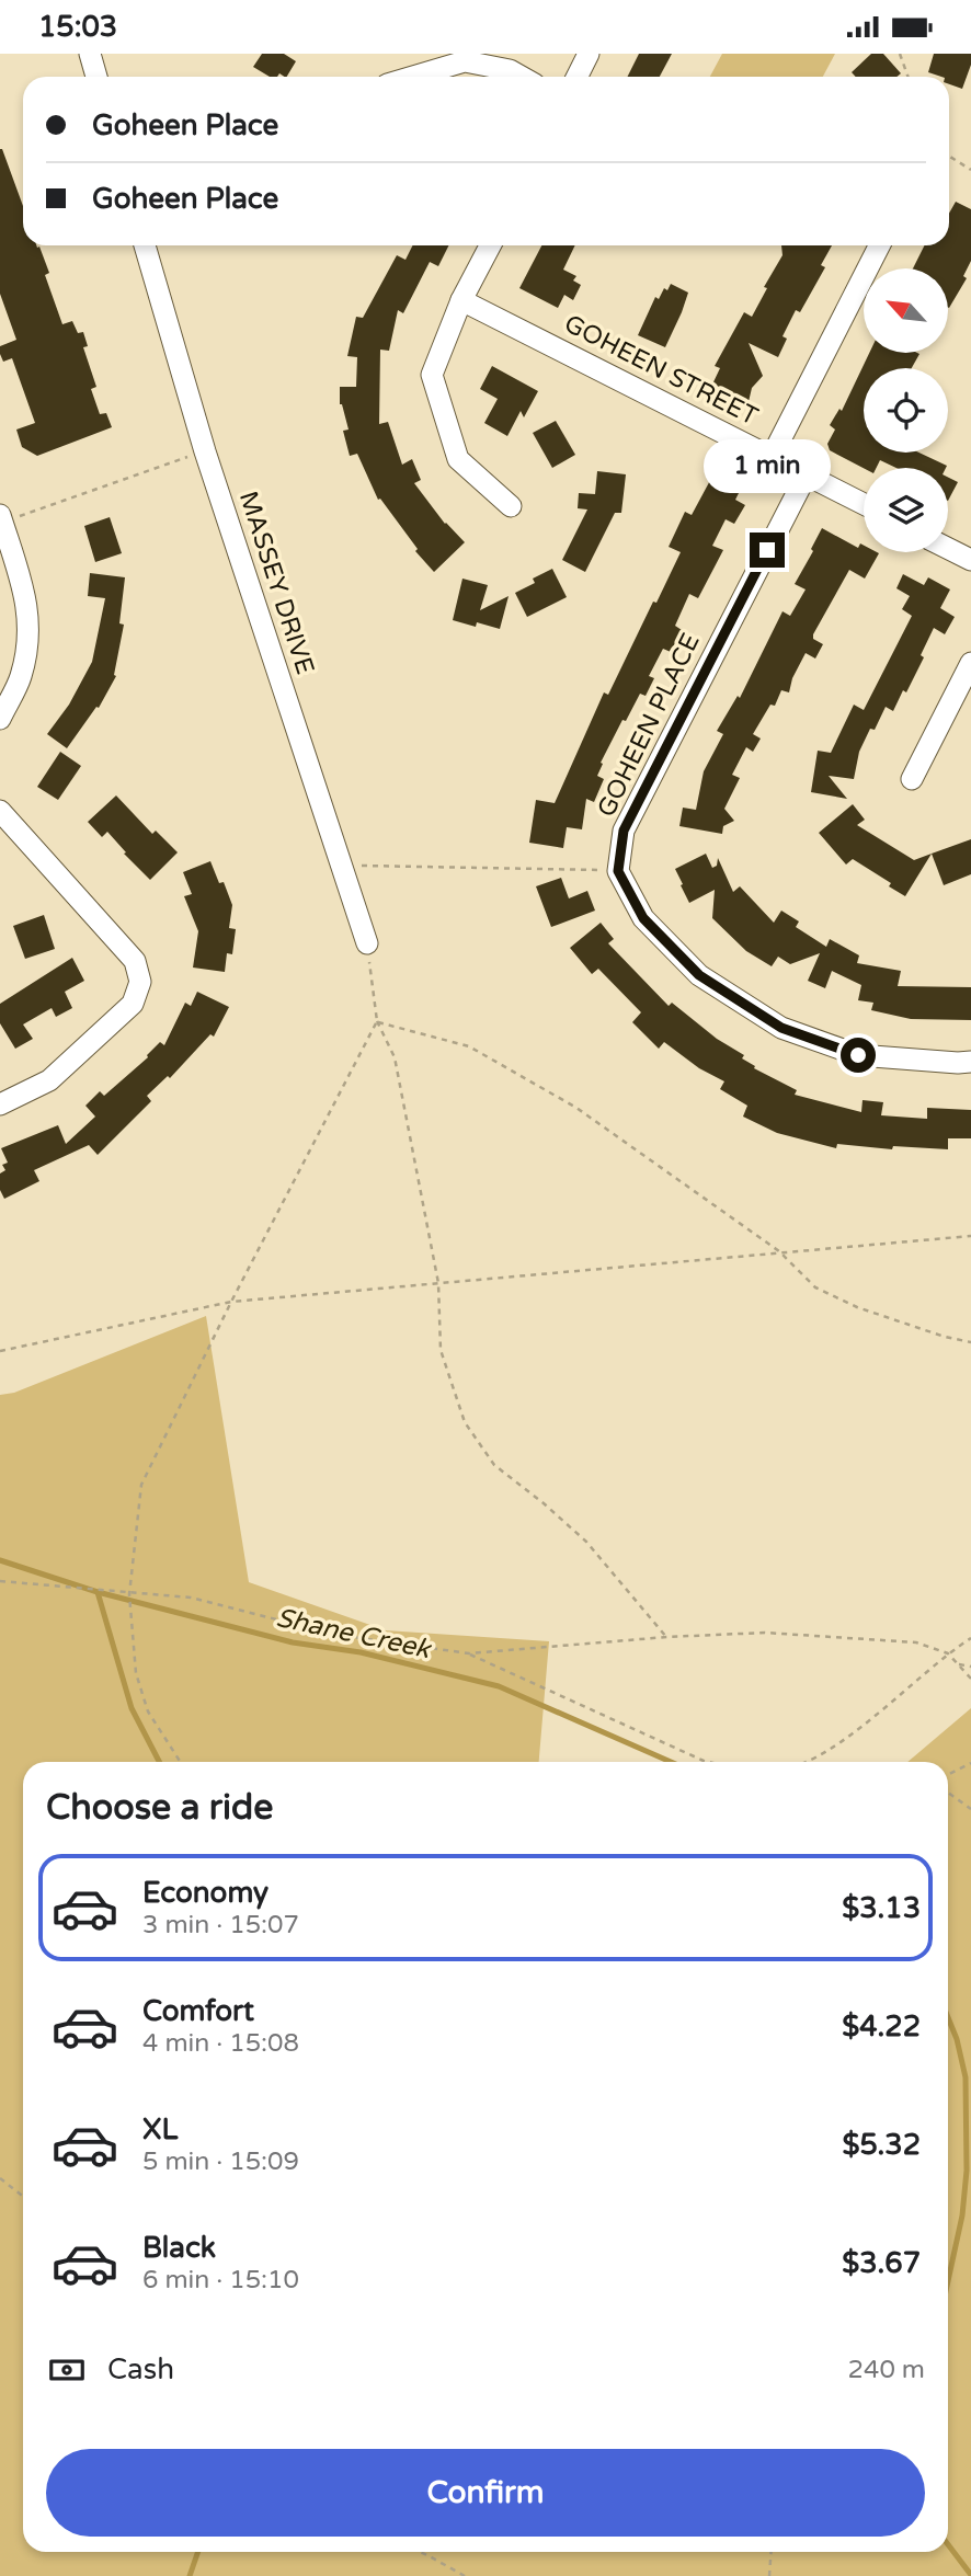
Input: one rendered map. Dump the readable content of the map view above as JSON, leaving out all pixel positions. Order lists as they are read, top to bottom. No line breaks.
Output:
{"streets":{"street":["GOHEEN STREET","MASSEY DRIVE","GOHEEN PLACE"]},"crossings":[["GOHEEN STREET","GOHEEN PLACE"]],"water":["Shane Creek"],"north":"top left","page":{"status":"15:03","banner":["Goheen Place","Goheen Place"],"bubble":"1 min","heading":"Choose a ride","list":[{"name":"Economy","note":"3 min · 15:07","value":"$3.13"},{"name":"Comfort","note":"4 min · 15:08","value":"$4.22"},{"name":"XL","note":"5 min · 15:09","value":"$5.32"},{"name":"Black","note":"6 min · 15:10","value":"$3.67"}],"pay":["Cash","240 m"],"buttons":"Confirm"}}
